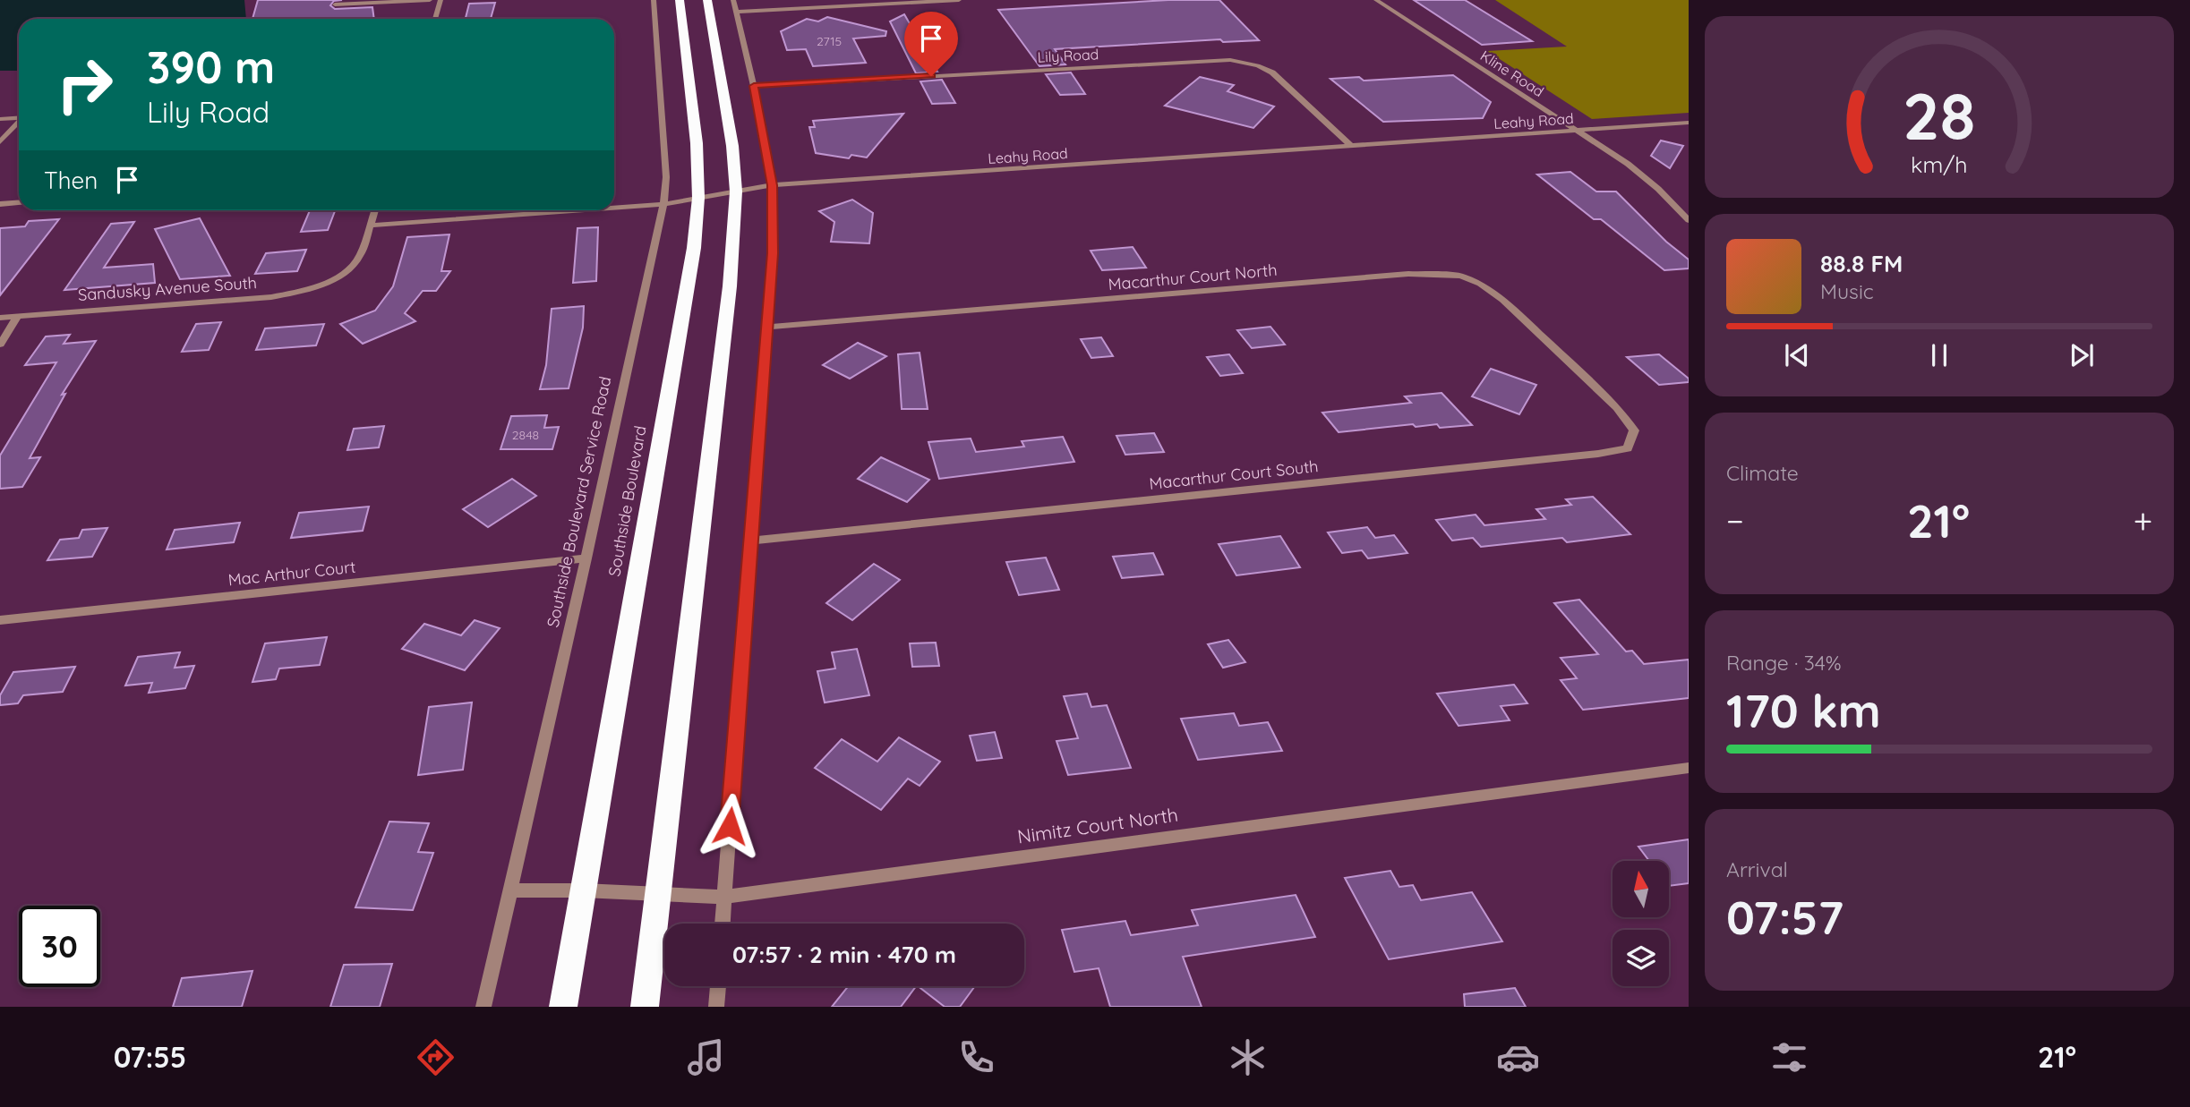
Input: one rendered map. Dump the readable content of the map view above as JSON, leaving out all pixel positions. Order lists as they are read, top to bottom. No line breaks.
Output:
{"streets":{"highway":["Southside Boulevard"],"street":["Lily Road","Kline Road","Leahy Road","Macarthur Court North","Sandusky Avenue South","Macarthur Court South","Southside Boulevard Service Road","Mac Arthur Court","Nimitz Court North"]},"crossings":[["Lily Road","Leahy Road"],["Kline Road","Leahy Road"],["Leahy Road","Sandusky Avenue South"],["Leahy Road","Southside Boulevard"],["Leahy Road","Southside Boulevard Service Road"],["Macarthur Court North","Macarthur Court South"],["Southside Boulevard","Nimitz Court North"],["Southside Boulevard Service Road","Mac Arthur Court"],["Southside Boulevard Service Road","Nimitz Court North"]],"house_numbers":["2715","2848"],"north":"top","page":{"turn":["390 m","Lily Road"],"then":"Then","song":["88.8 FM","Music"],"tile":["Climate",["Range · 34%","170 km"],["Arrival","07:57"]],"heat":["−","21°","+"],"limit":"30","trip":"07:57 · 2 min · 470 m","tabs":["07:55","21°"],"gauge":["28","km/h"]}}
